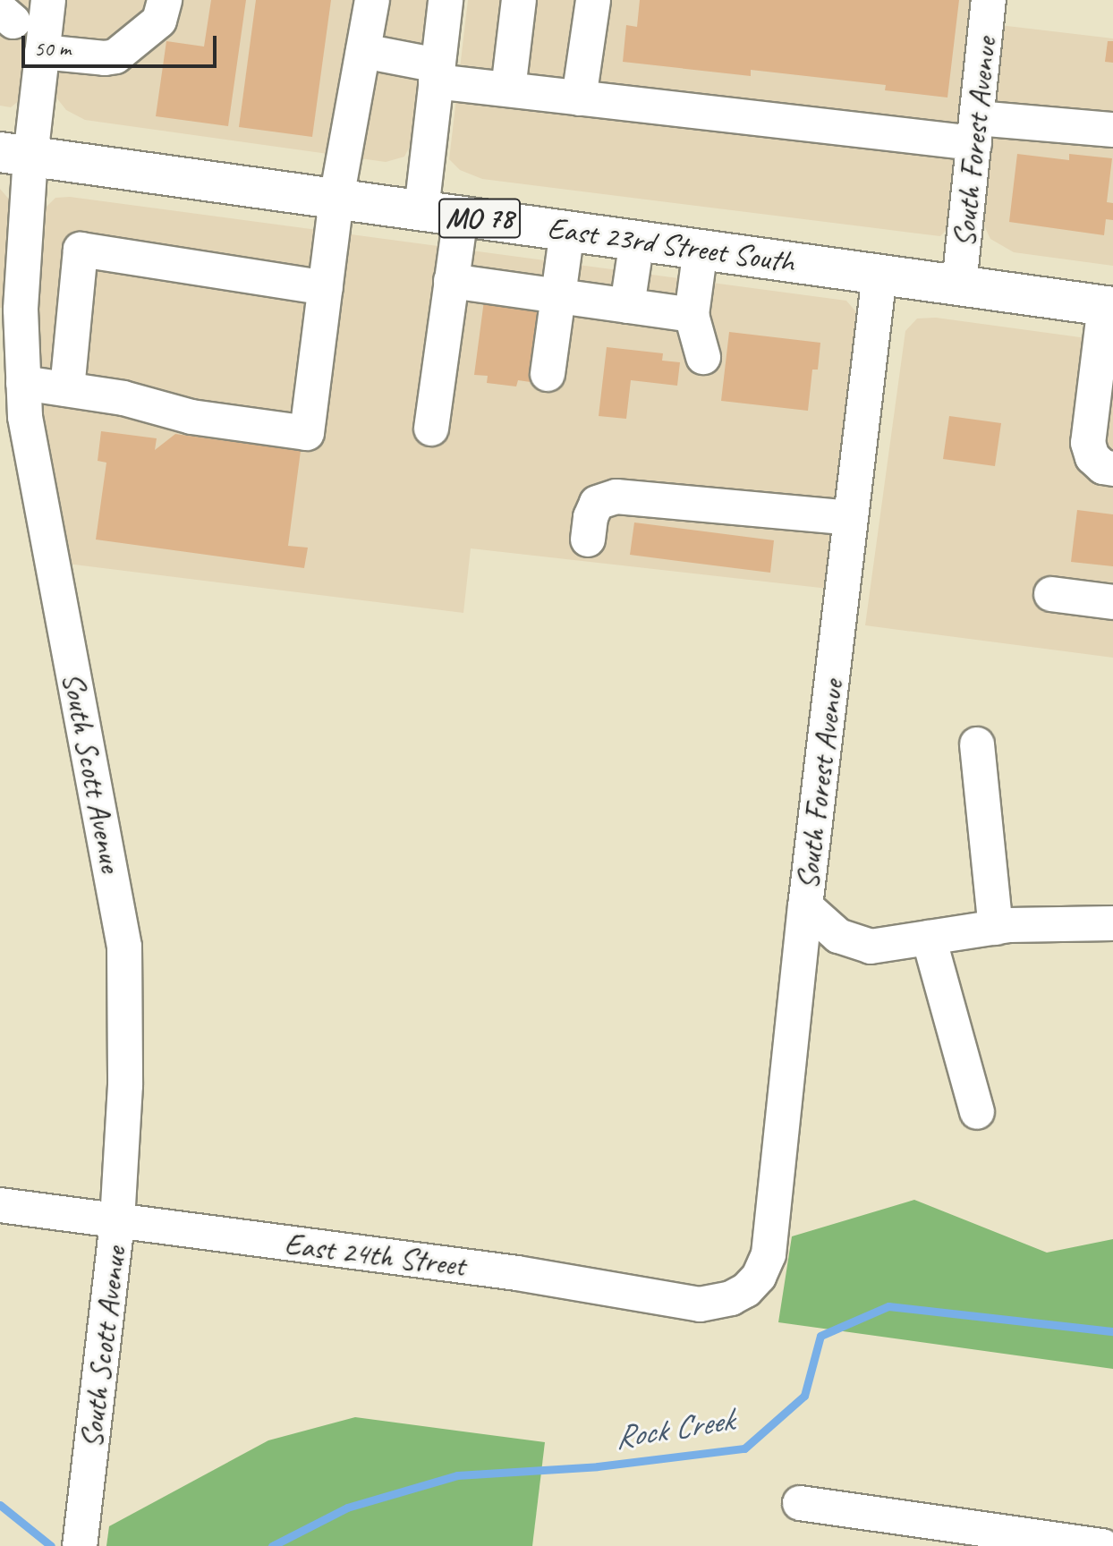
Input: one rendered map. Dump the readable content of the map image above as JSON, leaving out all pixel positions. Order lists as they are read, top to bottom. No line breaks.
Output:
{"streets":{"main road":["MO 78","East 23rd Street South"],"street":["South Forest Avenue","South Scott Avenue","East 24th Street"]},"crossings":[["South Forest Avenue","MO 78"],["South Forest Avenue","East 23rd Street South"],["South Forest Avenue","East 24th Street"],["MO 78","East 23rd Street South"],["East 23rd Street South","South Scott Avenue"],["South Scott Avenue","East 24th Street"]],"water":["Rock Creek"],"scale_bar":"50 m"}
